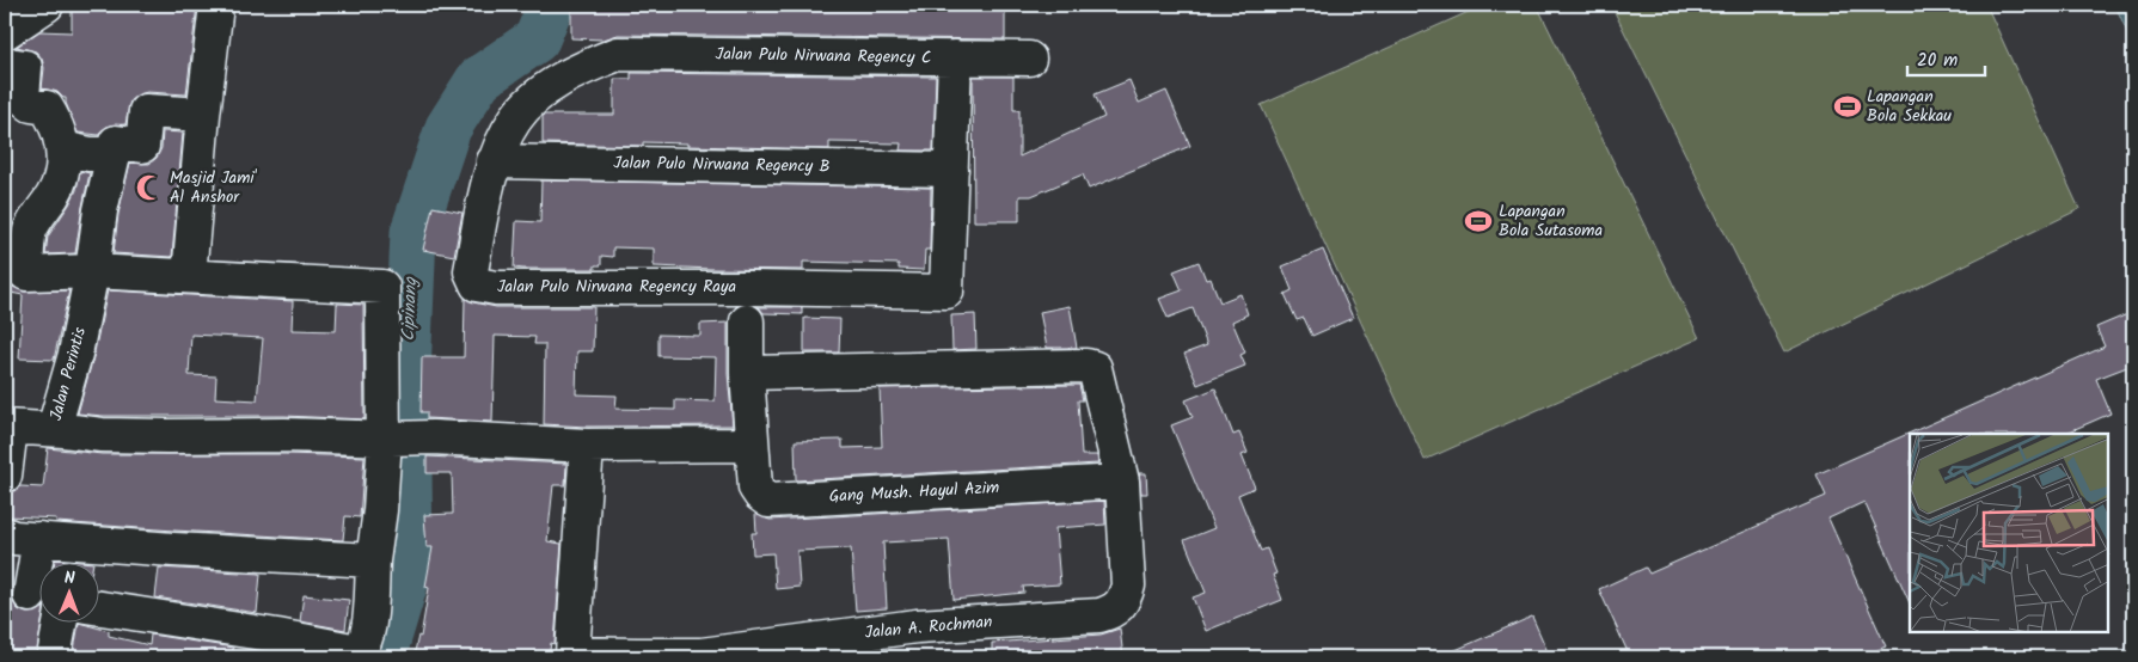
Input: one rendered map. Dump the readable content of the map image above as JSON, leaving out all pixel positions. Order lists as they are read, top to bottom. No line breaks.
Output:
{"streets":{"street":["Jalan Pulo Nirwana Regency C","Jalan Pulo Nirwana Regency B","Jalan Pulo Nirwana Regency Raya","Jalan Perintis","Gang Mush. Hayul Azim","Jalan A. Rochman"]},"crossings":[["Jalan Pulo Nirwana Regency C","Jalan Pulo Nirwana Regency Raya"],["Jalan Pulo Nirwana Regency B","Jalan Pulo Nirwana Regency Raya"],["Gang Mush. Hayul Azim","Jalan A. Rochman"]],"water":["Cipinang"],"places":{"sports":["Lapangan Bola Sekkau","Lapangan Bola Sutasoma"],"mosque":["Masjid Jami' Al Anshor"]},"scale_bar":"20 m","north":"top"}
